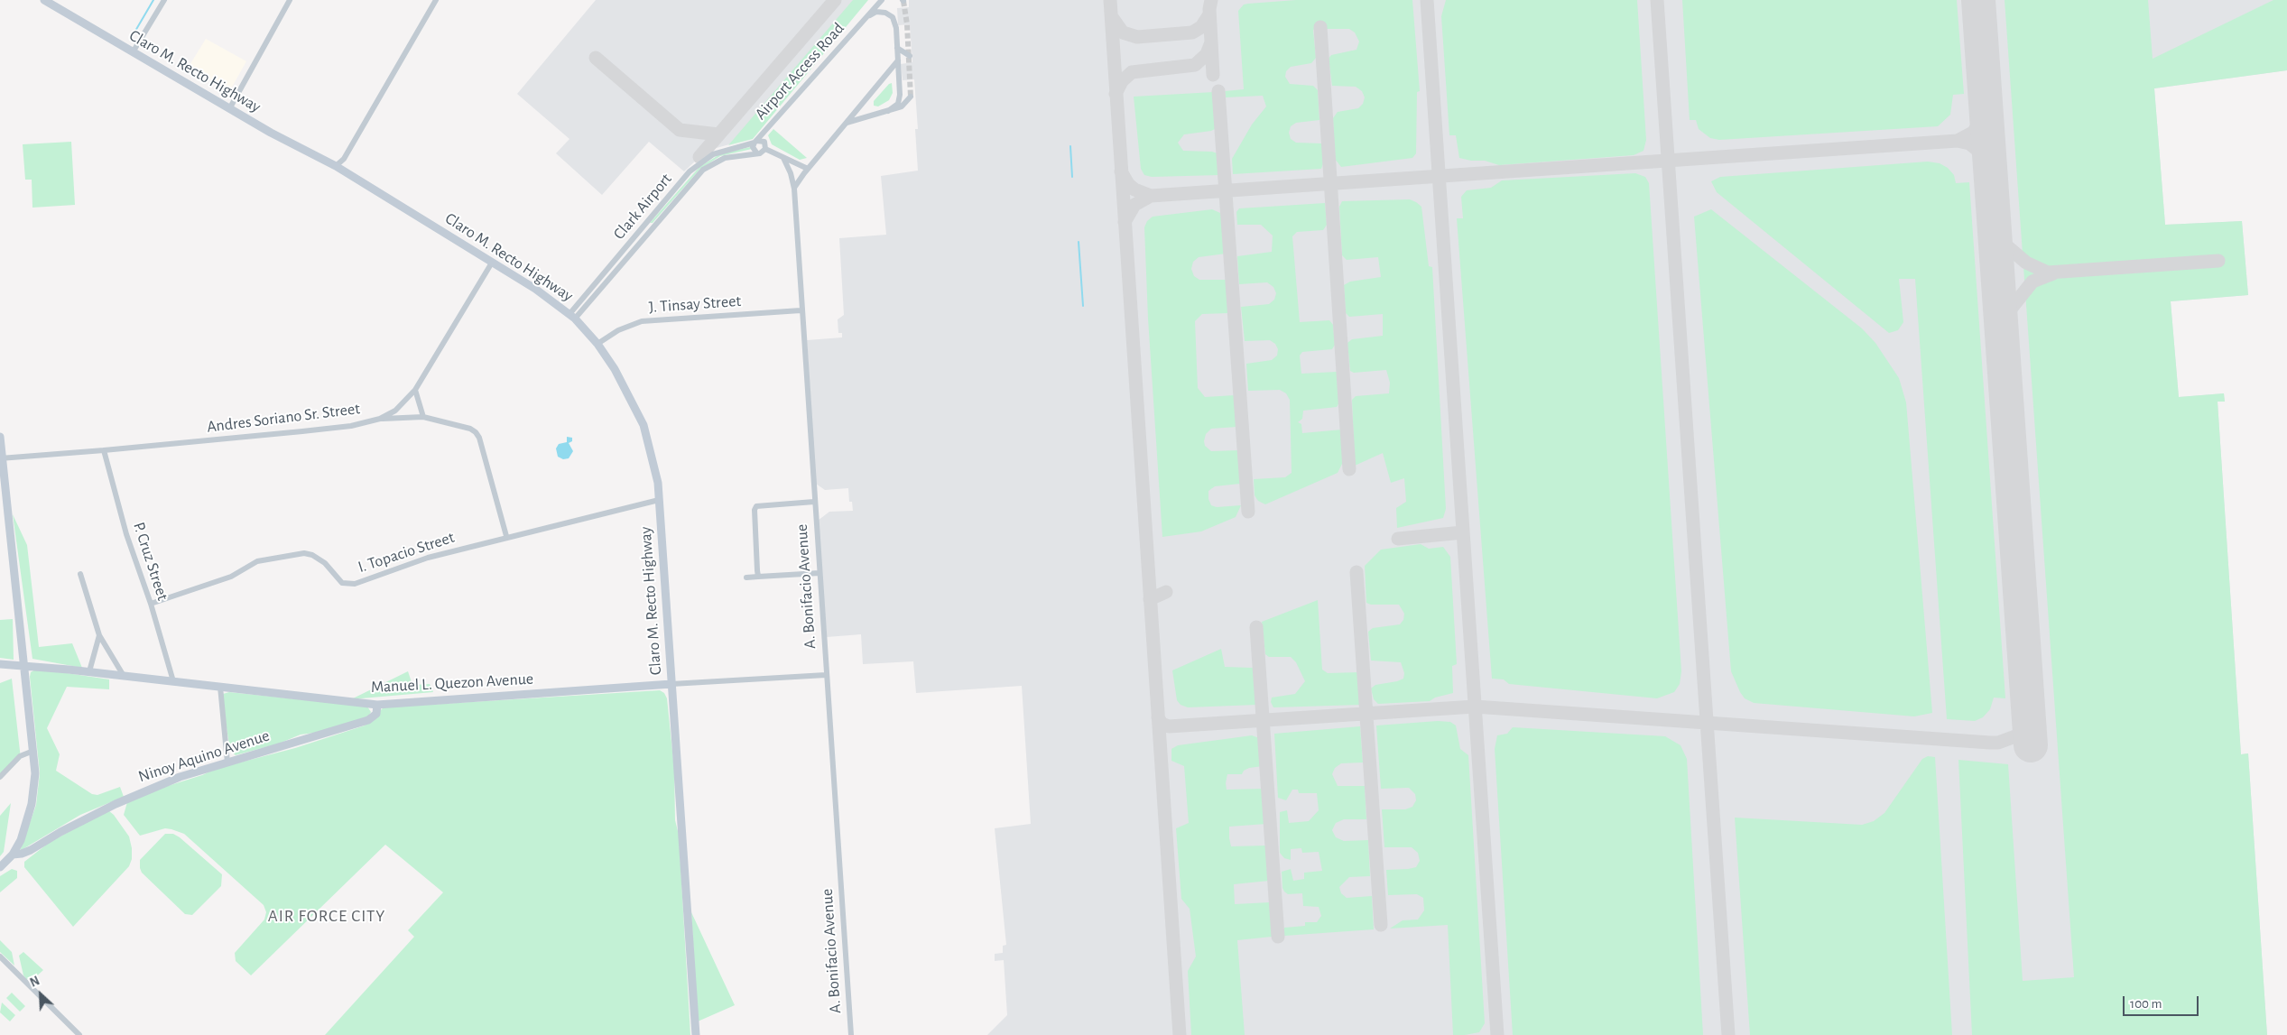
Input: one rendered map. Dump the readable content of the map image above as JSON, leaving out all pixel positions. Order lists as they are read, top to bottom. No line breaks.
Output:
{"streets":{"main road":["Claro M. Recto Highway","Manuel L. Quezon Avenue","Ninoy Aquino Avenue"],"street":["Airport Access Road","Clark Airport","J. Tinsay Street","Andres Soriano Sr. Street","I. Topacio Street","P. Cruz Street","A. Bonifacio Avenue"]},"crossings":[["Claro M. Recto Highway","Clark Airport"],["Claro M. Recto Highway","J. Tinsay Street"],["Claro M. Recto Highway","Andres Soriano Sr. Street"],["Claro M. Recto Highway","I. Topacio Street"],["Claro M. Recto Highway","Manuel L. Quezon Avenue"],["Airport Access Road","Clark Airport"],["J. Tinsay Street","A. Bonifacio Avenue"],["Andres Soriano Sr. Street","P. Cruz Street"],["I. Topacio Street","P. Cruz Street"],["P. Cruz Street","Manuel L. Quezon Avenue"],["A. Bonifacio Avenue","Manuel L. Quezon Avenue"],["Manuel L. Quezon Avenue","Ninoy Aquino Avenue"]],"districts":["AIR FORCE CITY"],"scale_bar":"100 m","north":"top left"}
